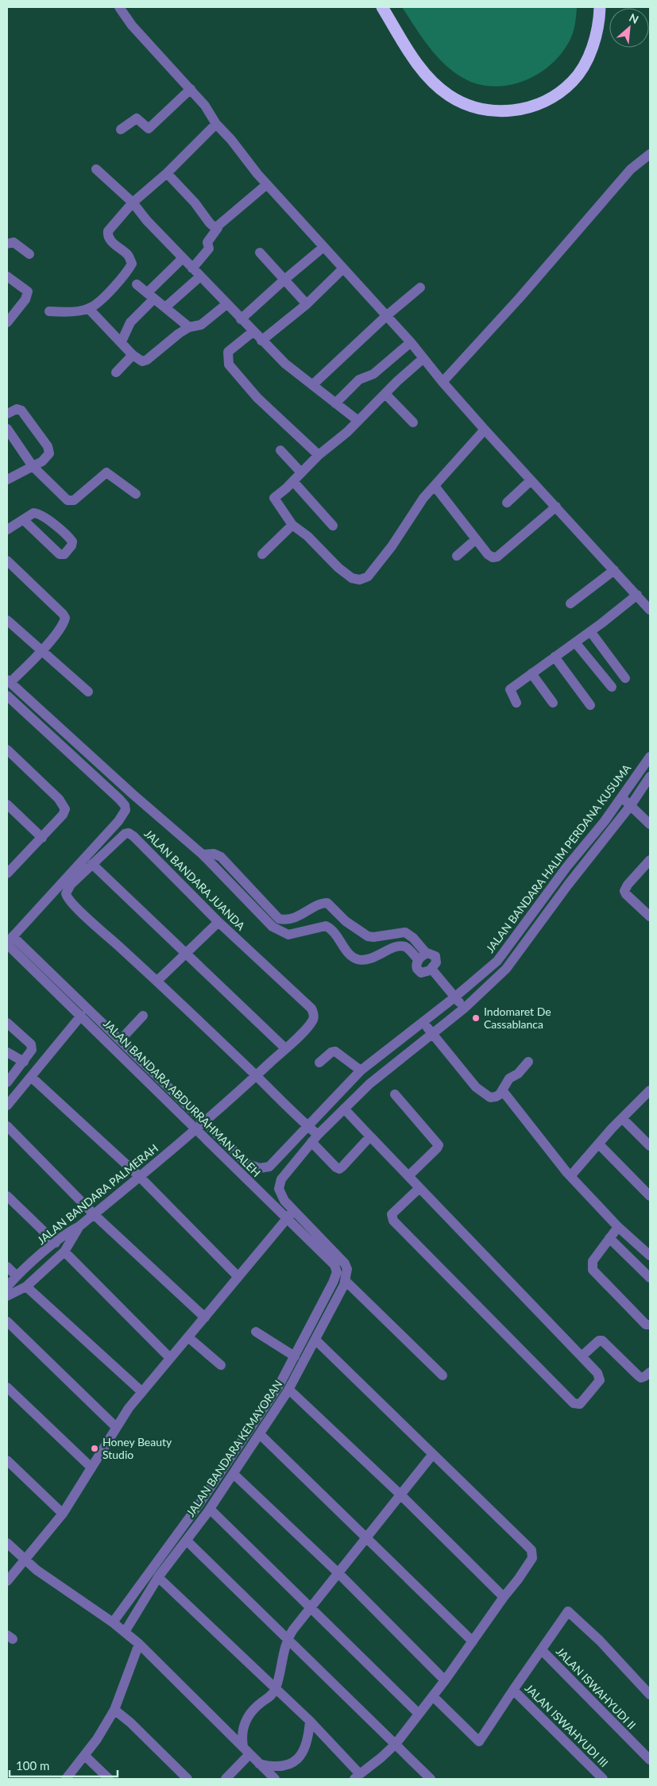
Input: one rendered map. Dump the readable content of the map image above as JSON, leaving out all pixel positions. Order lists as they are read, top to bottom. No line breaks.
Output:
{"streets":{"street":["JALAN BANDARA HALIM PERDANA KUSUMA","JALAN BANDARA JUANDA","JALAN BANDARA ABDURRAHMAN SALEH","JALAN BANDARA PALMERAH","JALAN BANDARA KEMAYORAN","JALAN ISWAHYUDI II","JALAN ISWAHYUDI III"]},"crossings":[["JALAN BANDARA HALIM PERDANA KUSUMA","JALAN BANDARA JUANDA"],["JALAN BANDARA HALIM PERDANA KUSUMA","JALAN BANDARA ABDURRAHMAN SALEH"],["JALAN BANDARA JUANDA","JALAN BANDARA ABDURRAHMAN SALEH"],["JALAN BANDARA JUANDA","JALAN BANDARA PALMERAH"],["JALAN BANDARA ABDURRAHMAN SALEH","JALAN BANDARA PALMERAH"],["JALAN BANDARA ABDURRAHMAN SALEH","JALAN BANDARA KEMAYORAN"]],"places":["Indomaret De Cassablanca","Honey Beauty Studio"],"scale_bar":"100 m","north":"top right"}
